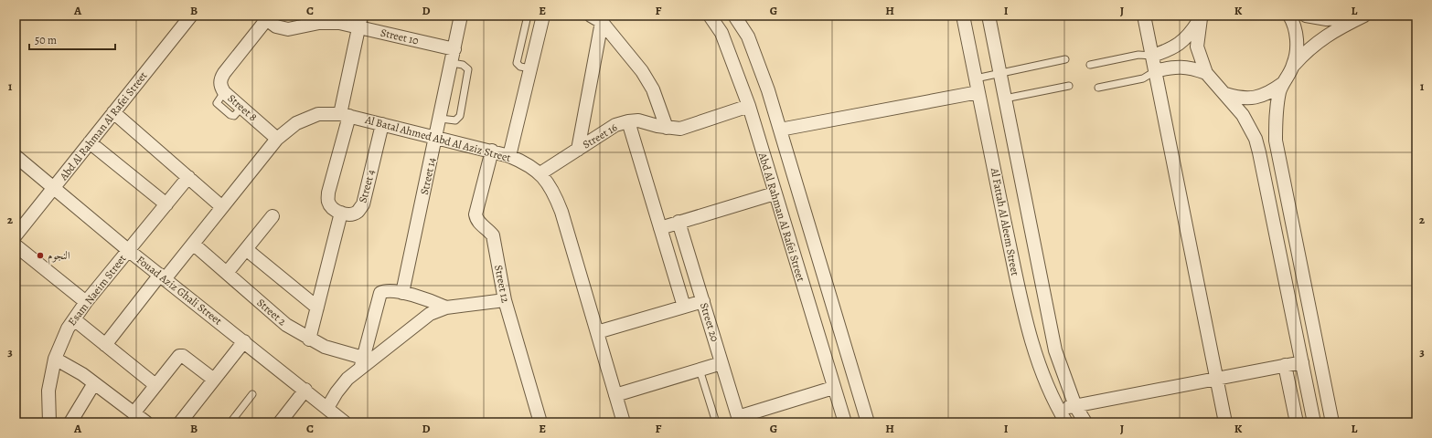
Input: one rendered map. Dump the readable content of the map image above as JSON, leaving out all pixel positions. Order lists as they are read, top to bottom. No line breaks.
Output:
{"streets":{"street":["Street 10","Street 8","Abd Al Rahman Al Rafei Street","Street 16","Al Batal Ahmed Abd Al Aziz Street","Street 14","Street 4","Al Fattah Al Aleem Street","Street 12","Esam Naeim Street","Fouad Aziz Ghali Street","Street 2","Street 20"]},"crossings":[["Street 10","Street 8"],["Street 10","Street 14"],["Street 8","Al Batal Ahmed Abd Al Aziz Street"],["Abd Al Rahman Al Rafei Street","Street 16"],["Abd Al Rahman Al Rafei Street","Fouad Aziz Ghali Street"],["Street 16","Al Batal Ahmed Abd Al Aziz Street"],["Street 16","Street 20"],["Al Batal Ahmed Abd Al Aziz Street","Street 14"],["Al Batal Ahmed Abd Al Aziz Street","Street 4"],["Al Batal Ahmed Abd Al Aziz Street","Street 12"],["Al Batal Ahmed Abd Al Aziz Street","Fouad Aziz Ghali Street"],["Al Batal Ahmed Abd Al Aziz Street","Street 2"],["Esam Naeim Street","Fouad Aziz Ghali Street"]],"places":["النجوم"],"scale_bar":"50 m","grid":{"columns":["A","B","C","D","E","F","G","H","I","J","K","L"],"rows":["1","2","3"]}}
